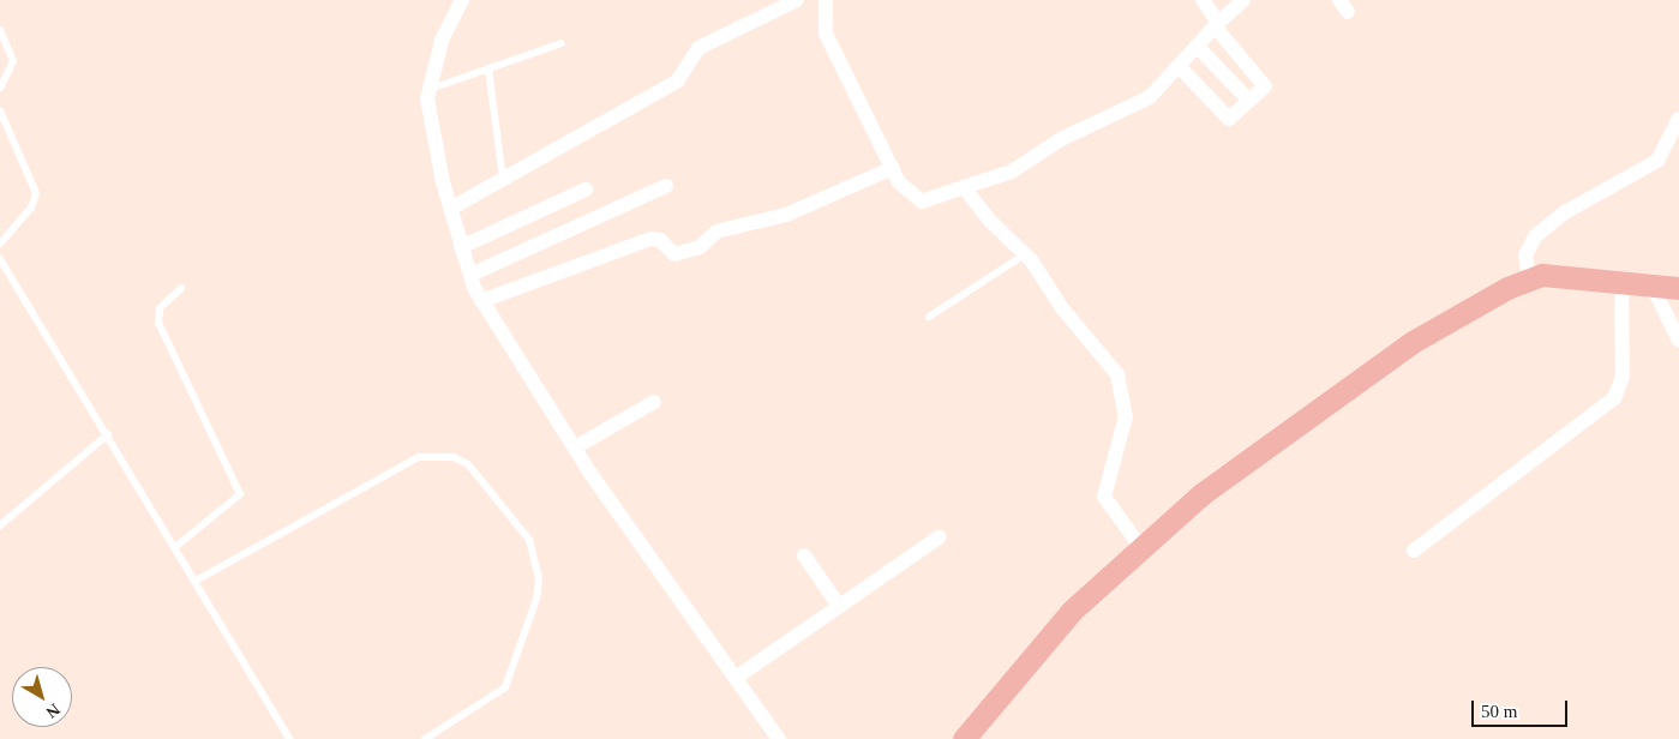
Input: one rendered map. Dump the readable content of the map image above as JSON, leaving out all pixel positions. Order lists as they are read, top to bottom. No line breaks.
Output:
{"scale_bar":"50 m","north":"bottom right"}
